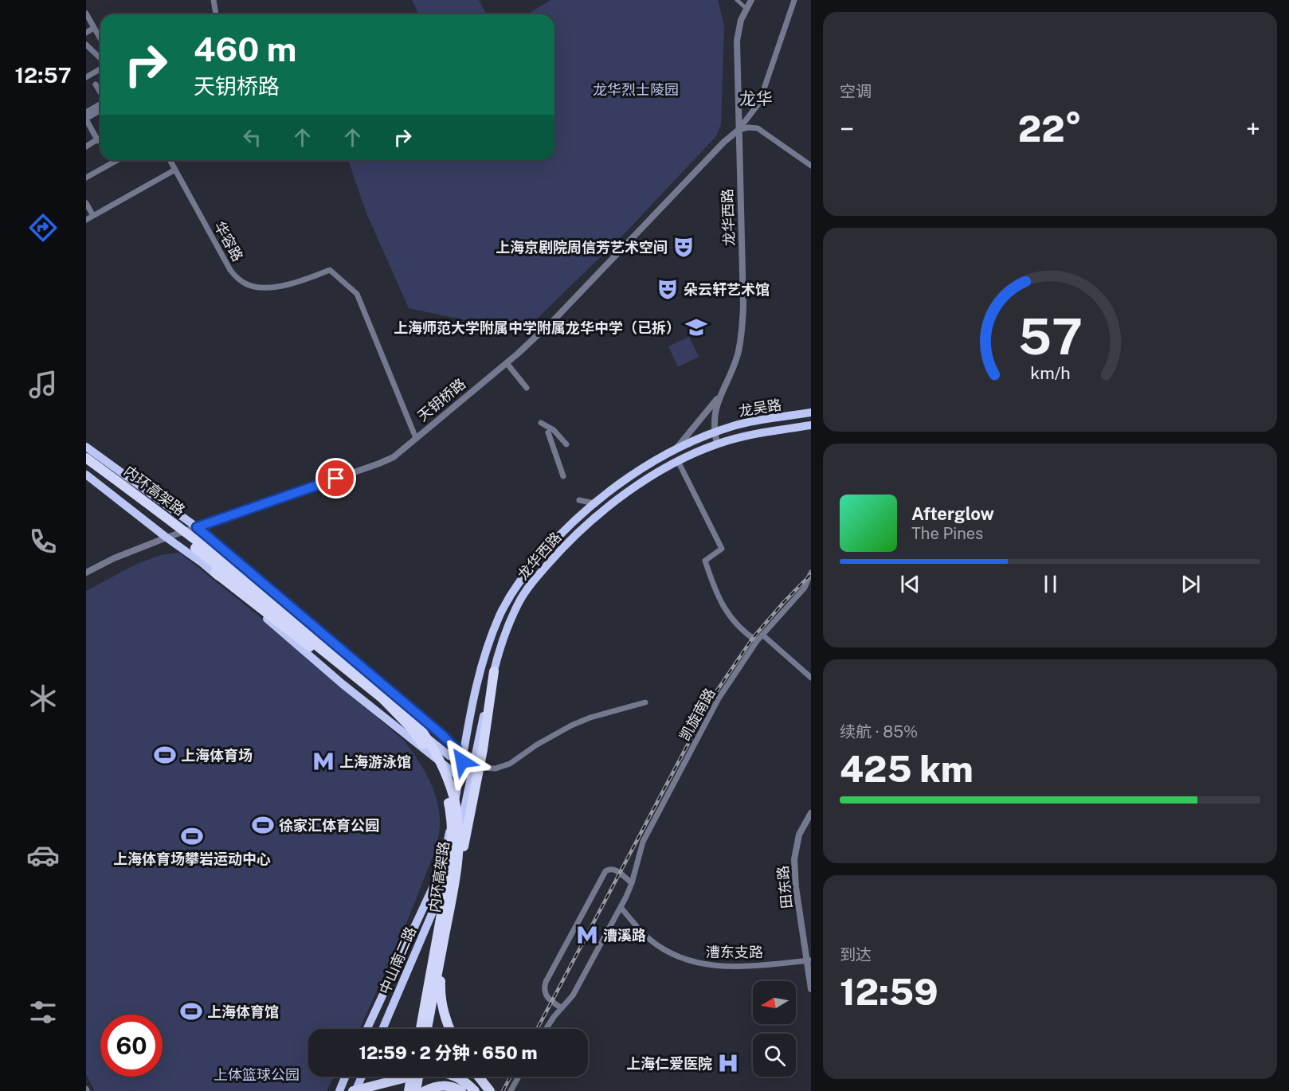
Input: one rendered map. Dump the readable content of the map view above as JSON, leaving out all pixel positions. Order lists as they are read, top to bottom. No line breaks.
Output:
{"streets":{"highway":["内环高架路"],"main road":["龙华西路","龙吴路","中山南二路"],"street":["华容路","天钥桥路","凯旋南路","田东路","漕东支路"]},"crossings":[["龙华西路","天钥桥路"],["龙华西路","龙吴路"],["龙华西路","中山南二路"],["华容路","天钥桥路"],["凯旋南路","漕东支路"],["田东路","漕东支路"]],"districts":["龙华"],"parks":["龙华烈士陵园","上体篮球公园"],"places":{"theatre":["上海京剧院周信芳艺术空间","朵云轩艺术馆"],"school or university":["上海师范大学附属中学附属龙华中学（已拆）"],"sports":["上海体育场","徐家汇体育公园","上海体育场攀岩运动中心","上海体育馆"],"metro station":["上海游泳馆","漕溪路"],"hospital":["上海仁爱医院"]},"north":"left","page":{"tabs":"12:57","tile":["空调",["续航 · 85%","425 km"],["到达","12:59"]],"turn":["460 m","天钥桥路"],"heat":["−","22°","+"],"song":["Afterglow","The Pines"],"limit":"60","trip":"12:59 · 2 分钟 · 650 m","gauge":["57","km/h"]}}
